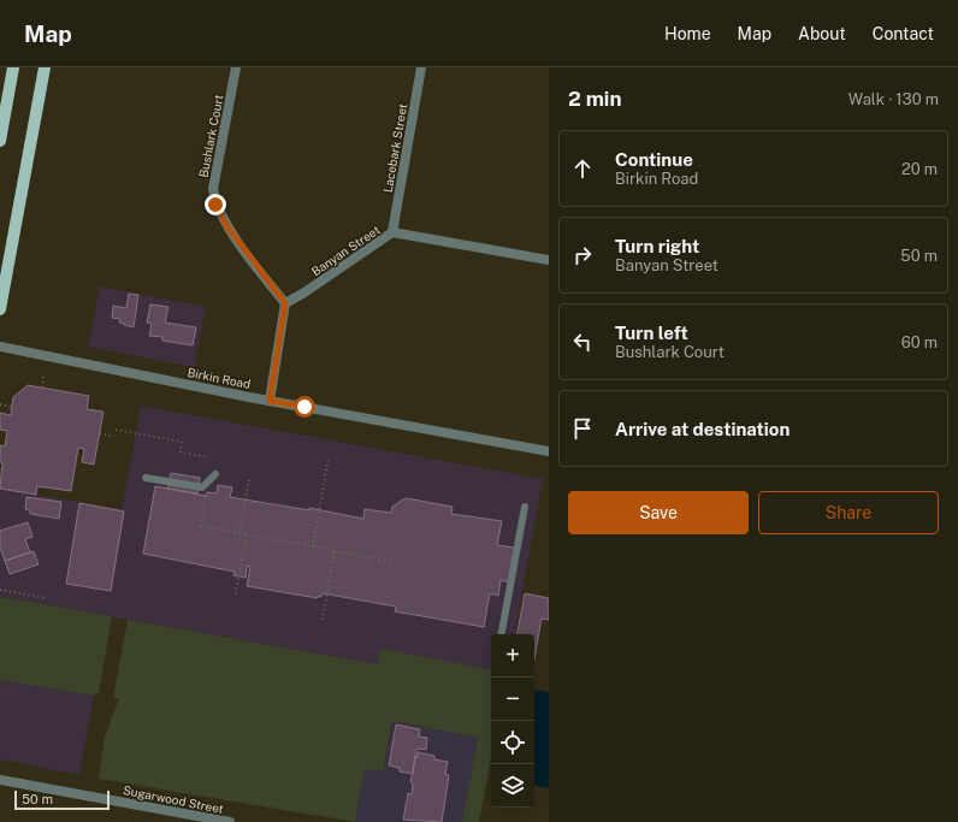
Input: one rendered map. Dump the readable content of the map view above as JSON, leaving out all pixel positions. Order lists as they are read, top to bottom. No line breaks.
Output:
{"streets":{"street":["Bushlark Court","Lacebark Street","Banyan Street","Birkin Road","Sugarwood Street"]},"crossings":[["Bushlark Court","Banyan Street"],["Lacebark Street","Banyan Street"]],"scale_bar":"50 m","page":{"header":"Map","nav":["Home","Map","About","Contact"],"heading":["2 min","Walk · 130 m"],"list":[["Continue","Birkin Road","20 m"],["Turn right","Banyan Street","50 m"],["Turn left","Bushlark Court","60 m"],"Arrive at destination"],"buttons":["Save","Share"],"map_buttons":["+","−"],"scale":"50 m"}}
